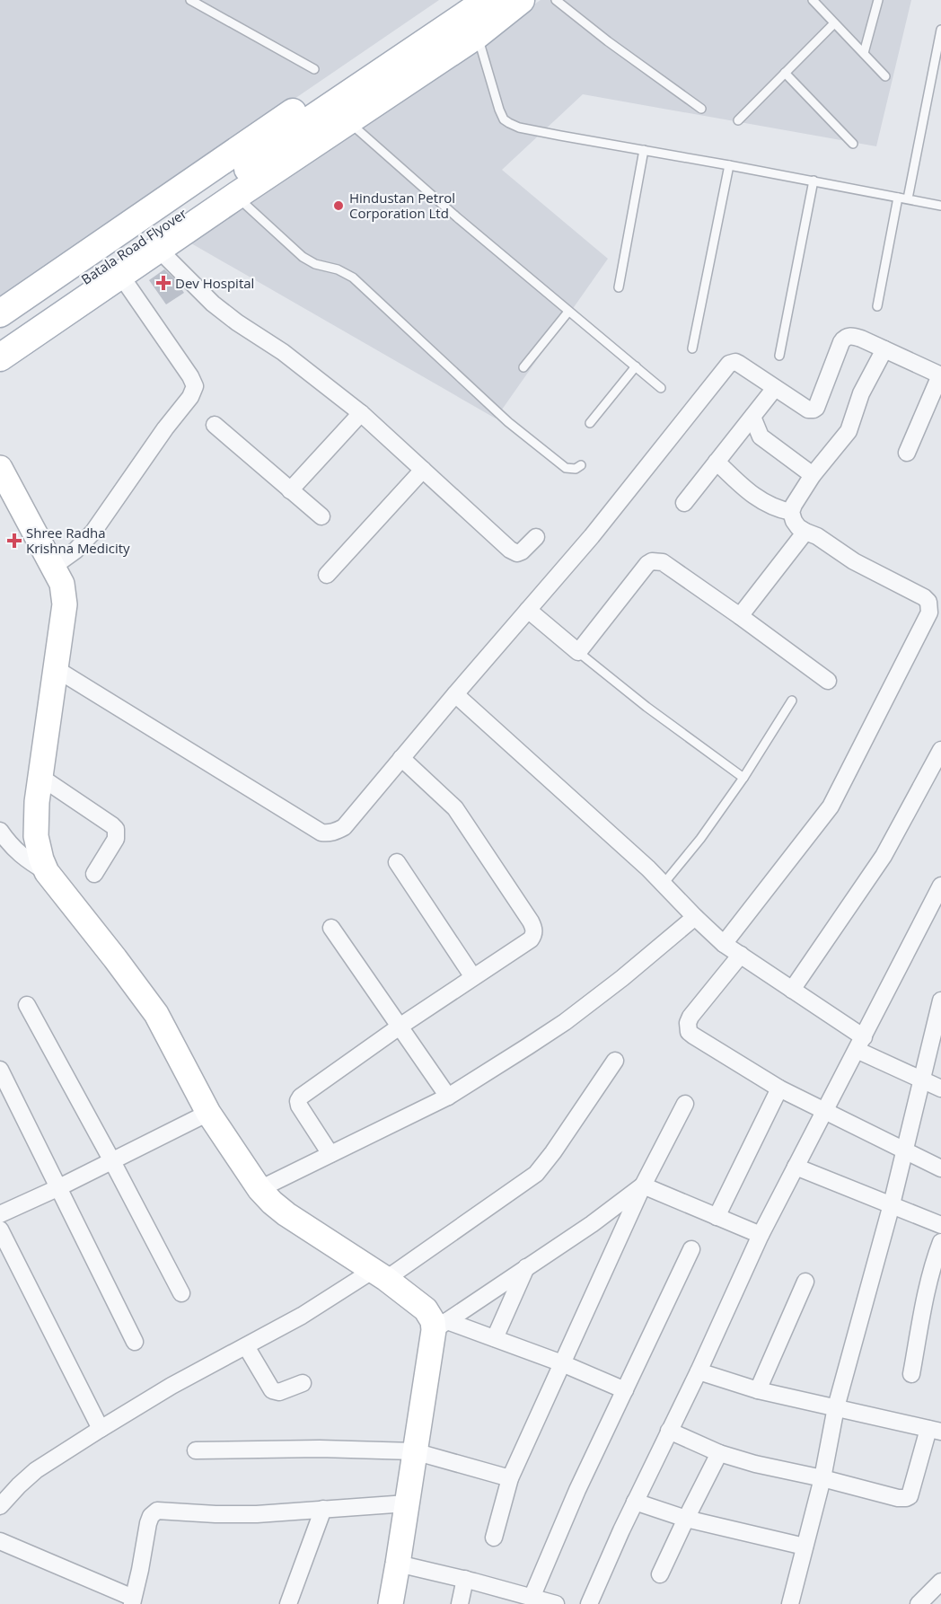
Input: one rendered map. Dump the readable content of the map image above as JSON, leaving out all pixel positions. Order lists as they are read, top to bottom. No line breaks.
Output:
{"streets":{"main road":["Batala Road Flyover"]},"places":{"other":["Hindustan Petrol Corporation Ltd"],"health":["Dev Hospital","Shree Radha Krishna Medicity"]}}
